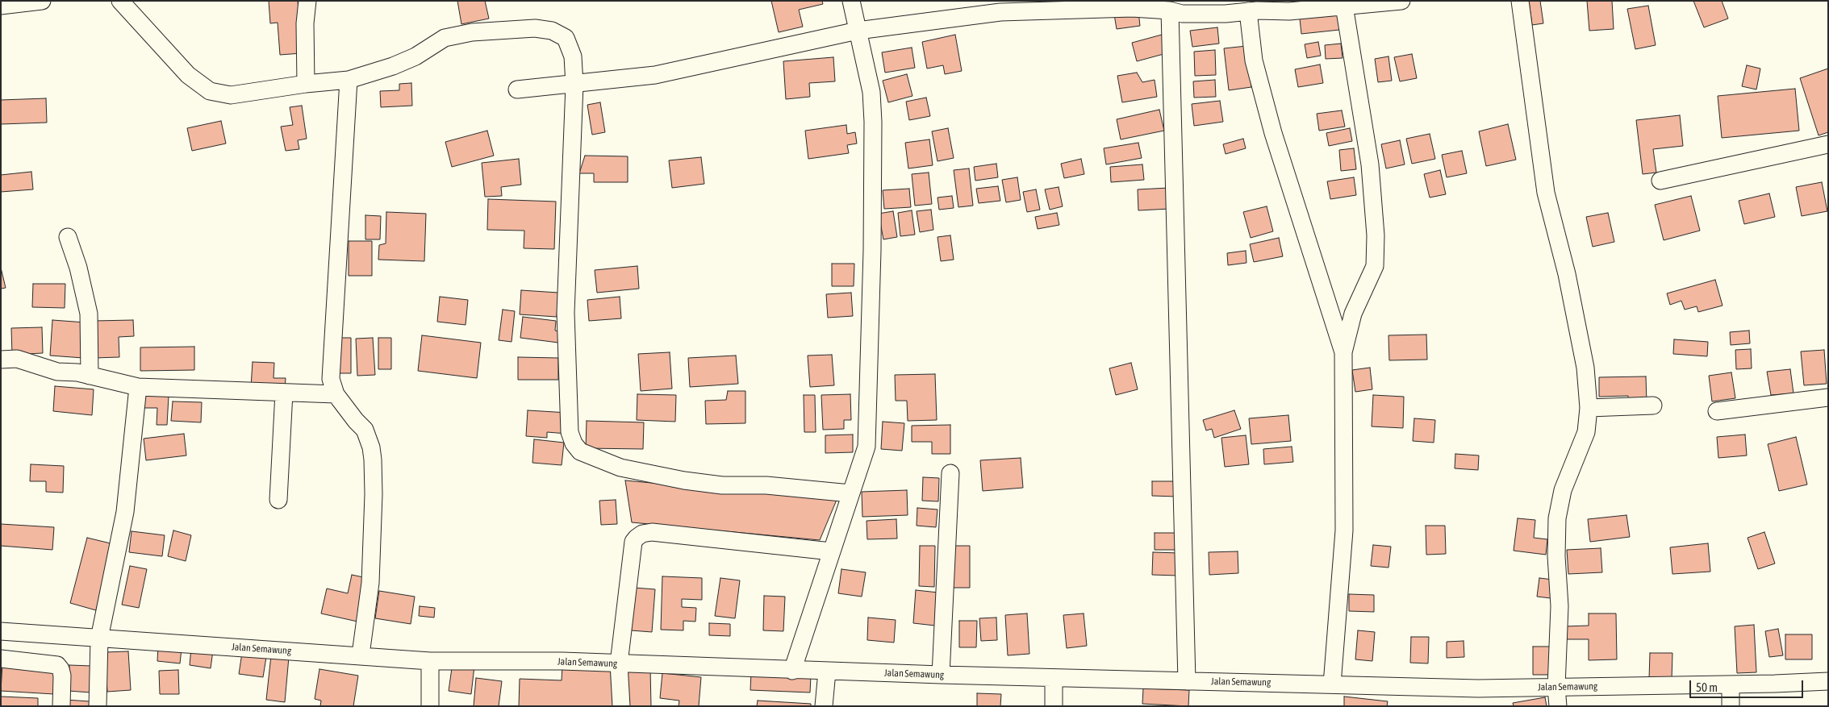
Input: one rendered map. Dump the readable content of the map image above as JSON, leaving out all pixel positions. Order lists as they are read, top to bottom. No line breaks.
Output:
{"streets":{"street":["Jalan Semawung"]},"scale_bar":"50 m"}
